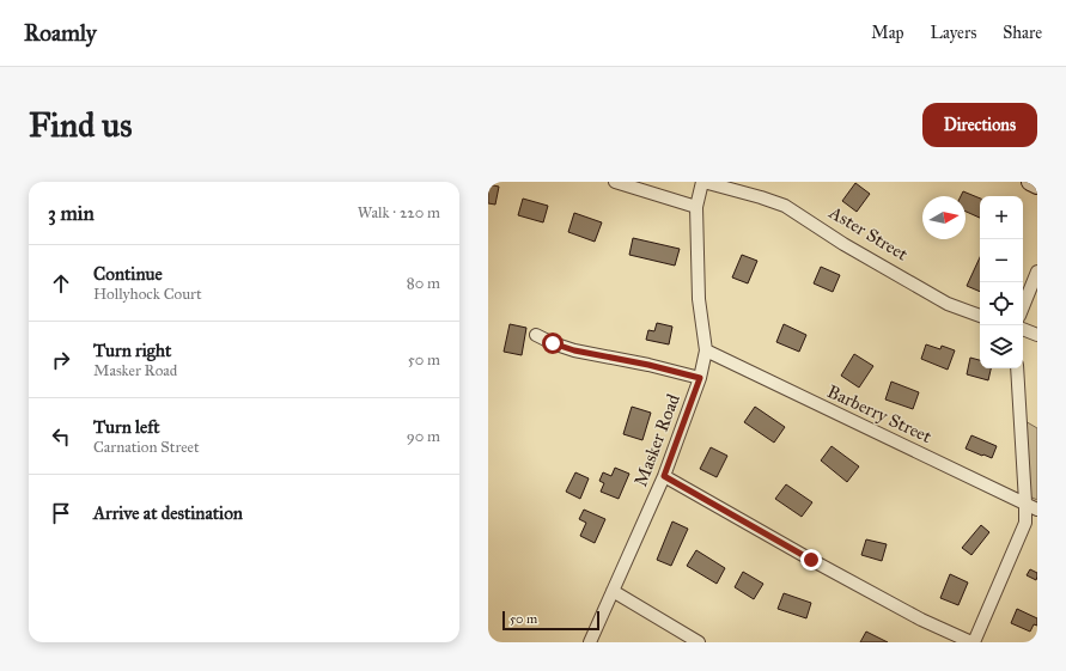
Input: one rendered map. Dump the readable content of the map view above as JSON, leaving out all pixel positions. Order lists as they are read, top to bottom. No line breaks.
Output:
{"streets":{"street":["Aster Street","Barberry Street","Masker Road"]},"crossings":[["Aster Street","Masker Road"],["Barberry Street","Masker Road"]],"scale_bar":"50 m","north":"right","page":{"header":"Roamly","nav":["Map","Layers","Share"],"buttons":"Directions","title":"Find us","heading":["3 min","Walk · 220 m"],"map_buttons":["+","−"],"list":[["Continue","Hollyhock Court","80 m"],["Turn right","Masker Road","50 m"],["Turn left","Carnation Street","90 m"],"Arrive at destination"],"scale":"50 m"}}
